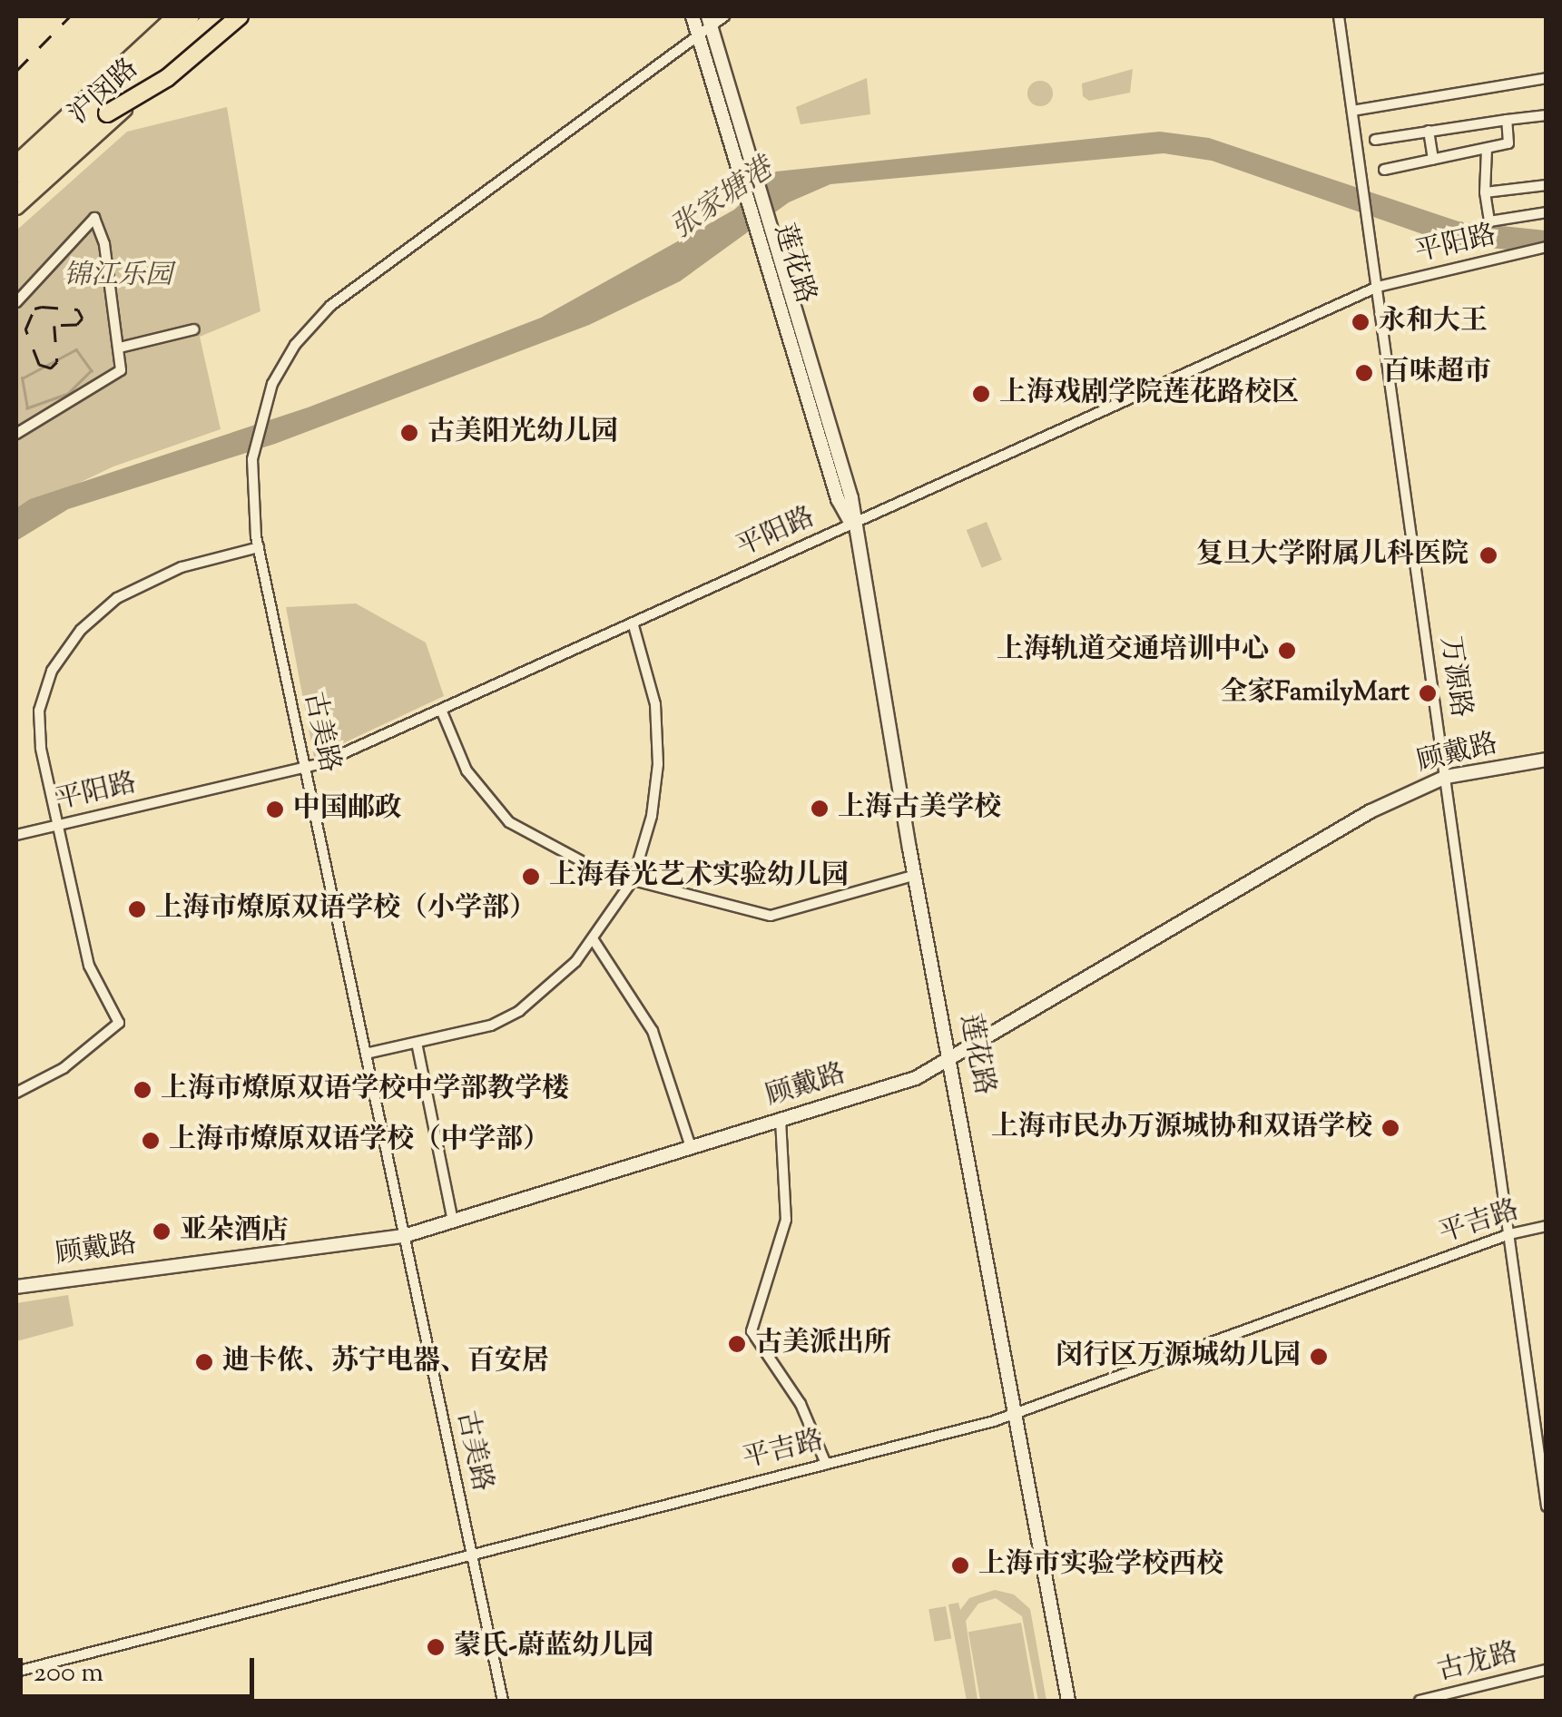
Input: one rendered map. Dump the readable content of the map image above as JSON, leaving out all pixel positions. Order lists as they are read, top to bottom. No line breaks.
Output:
{"streets":{"main road":["沪闵路","莲花路","顾戴路"],"street":["平阳路","万源路","古美路","平吉路","古龙路"]},"crossings":[["平阳路","莲花路"],["平阳路","万源路"],["平阳路","古美路"],["莲花路","古美路"],["莲花路","顾戴路"],["莲花路","平吉路"],["万源路","顾戴路"],["万源路","平吉路"],["古美路","顾戴路"],["古美路","平吉路"]],"water":["张家塘港"],"parks":["锦江乐园"],"places":["永和大王","百味超市","上海戏剧学院莲花路校区","古美阳光幼儿园","复旦大学附属儿科医院","上海轨道交通培训中心","全家FamilyMart","上海古美学校","中国邮政","上海春光艺术实验幼儿园","上海市燎原双语学校（小学部）","上海市燎原双语学校中学部教学楼","上海市民办万源城协和双语学校","上海市燎原双语学校（中学部）","亚朵酒店","古美派出所","闵行区万源城幼儿园","迪卡侬、苏宁电器、百安居","上海市实验学校西校","蒙氏-蔚蓝幼儿园"],"scale_bar":"200 m"}
